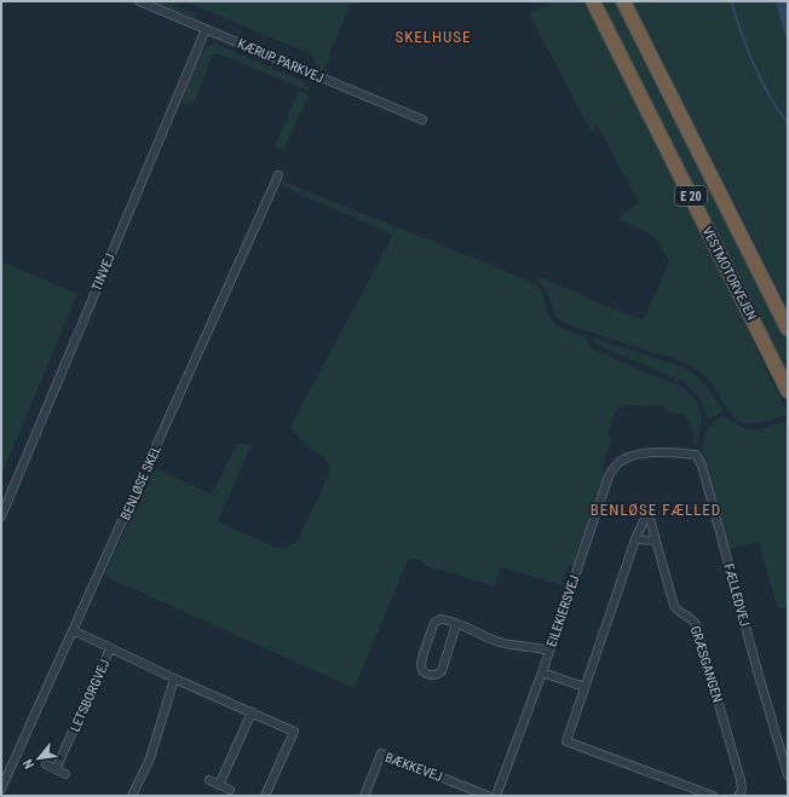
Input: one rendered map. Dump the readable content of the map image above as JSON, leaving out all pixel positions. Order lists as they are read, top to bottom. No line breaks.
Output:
{"streets":{"highway":["E 20","VESTMOTORVEJEN"],"street":["KÆRUP PARKVEJ","TINVEJ","BENLØSE SKEL","FÆLLEDVEJ","EILEKIERSVEJ","GRÆSGANGEN","LETSBORGVEJ","BÆKKEVEJ"]},"crossings":[["KÆRUP PARKVEJ","TINVEJ"],["BENLØSE SKEL","LETSBORGVEJ"],["FÆLLEDVEJ","EILEKIERSVEJ"]],"districts":["SKELHUSE","BENLØSE FÆLLED"],"north":"bottom left"}
